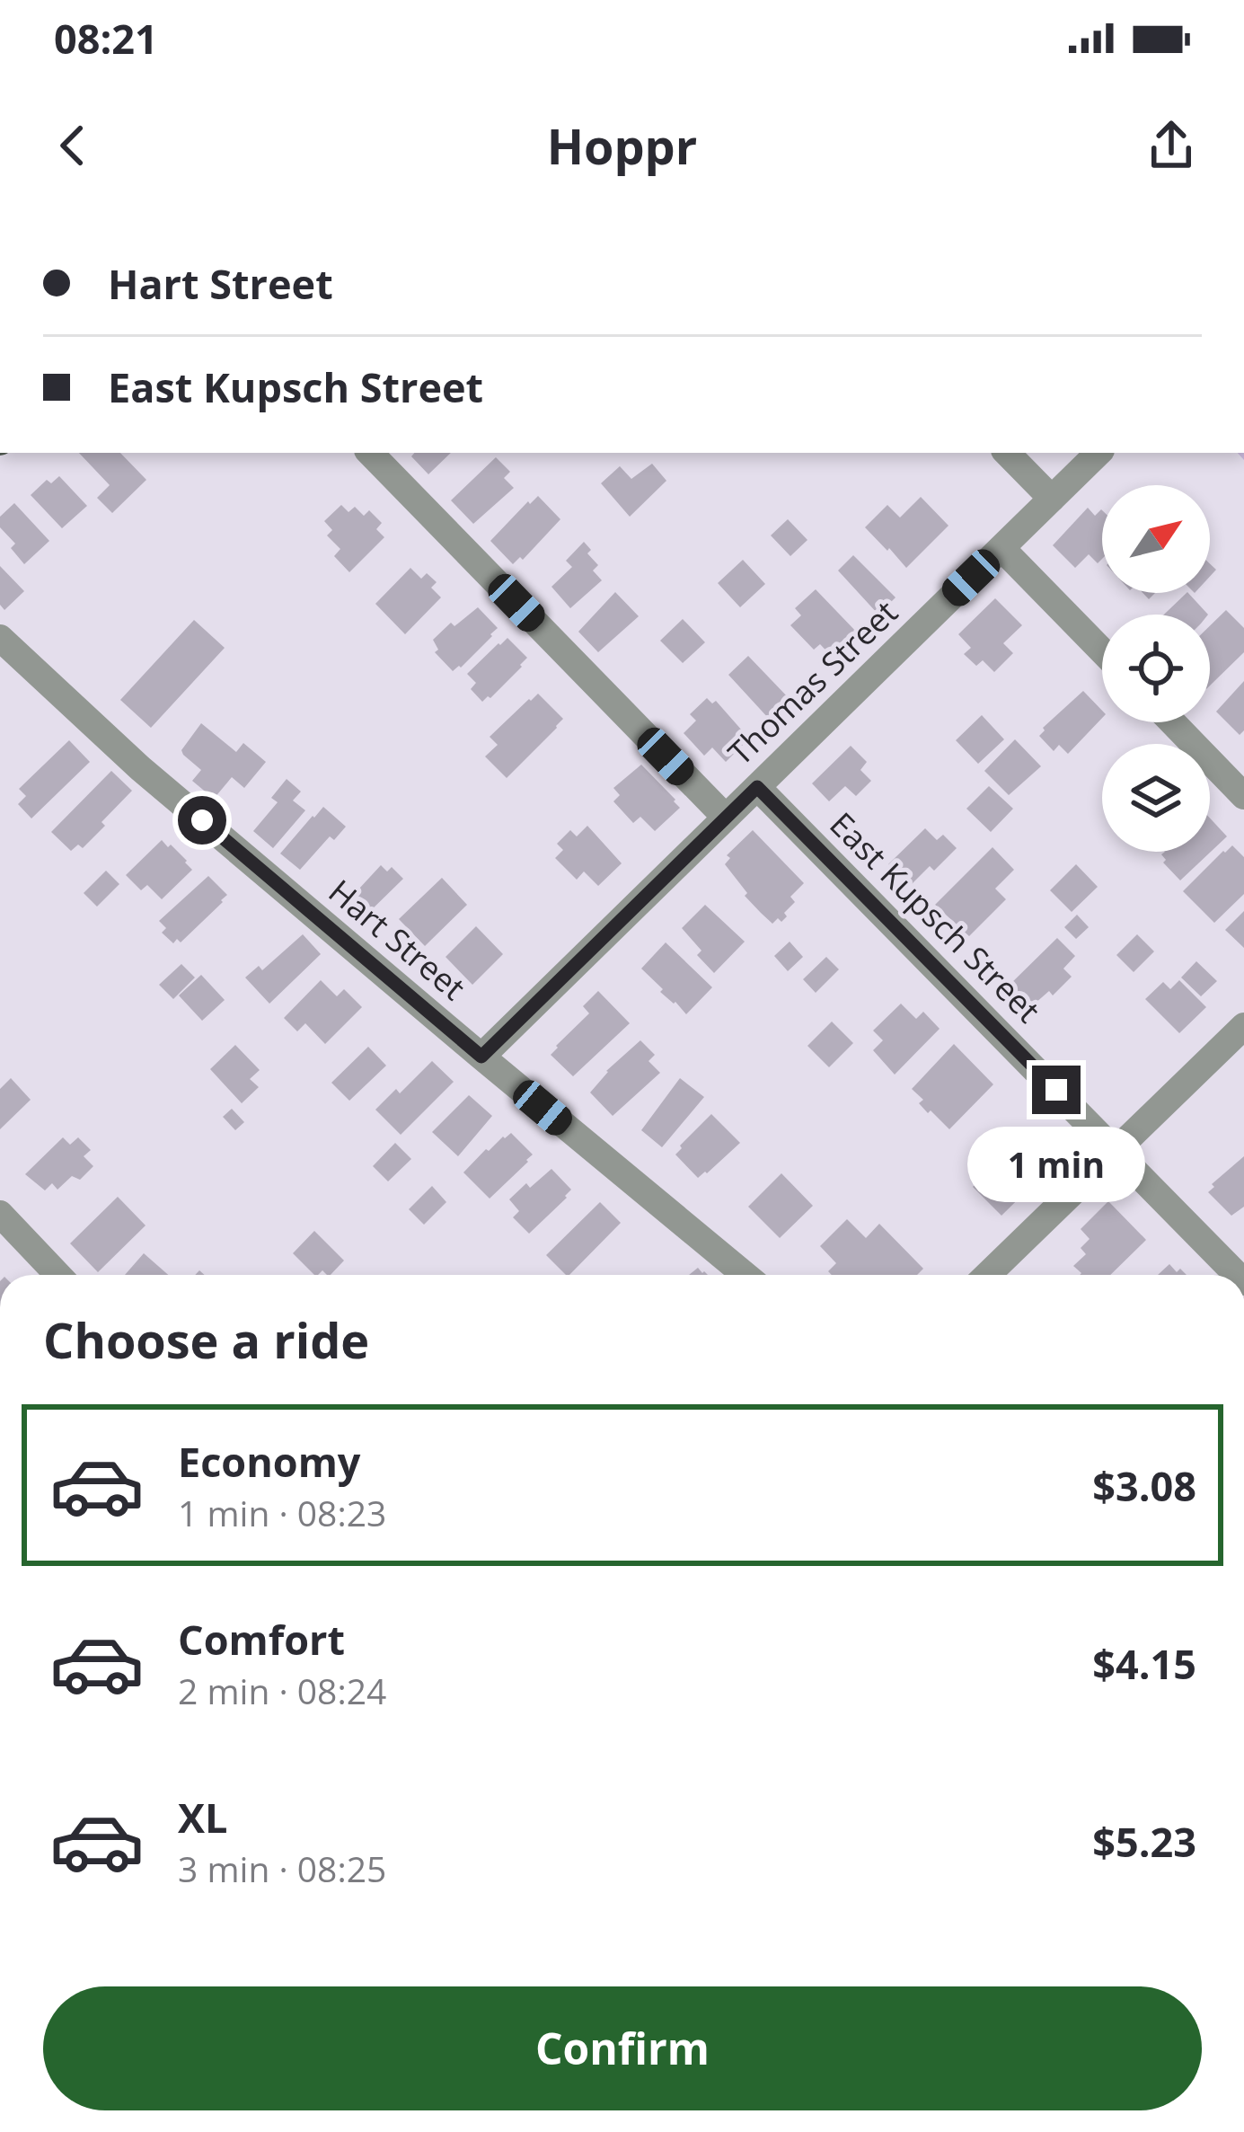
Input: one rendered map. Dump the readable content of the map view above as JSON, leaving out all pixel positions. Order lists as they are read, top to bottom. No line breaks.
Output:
{"streets":{"street":["Thomas Street","East Kupsch Street","Hart Street"]},"crossings":[["Thomas Street","East Kupsch Street"],["Thomas Street","Hart Street"]],"north":"top right","page":{"status":"08:21","header":"Hoppr","banner":["Hart Street","East Kupsch Street"],"bubble":"1 min","heading":"Choose a ride","list":[{"name":"Economy","note":"1 min · 08:23","value":"$3.08"},{"name":"Comfort","note":"2 min · 08:24","value":"$4.15"},{"name":"XL","note":"3 min · 08:25","value":"$5.23"}],"buttons":"Confirm"}}
